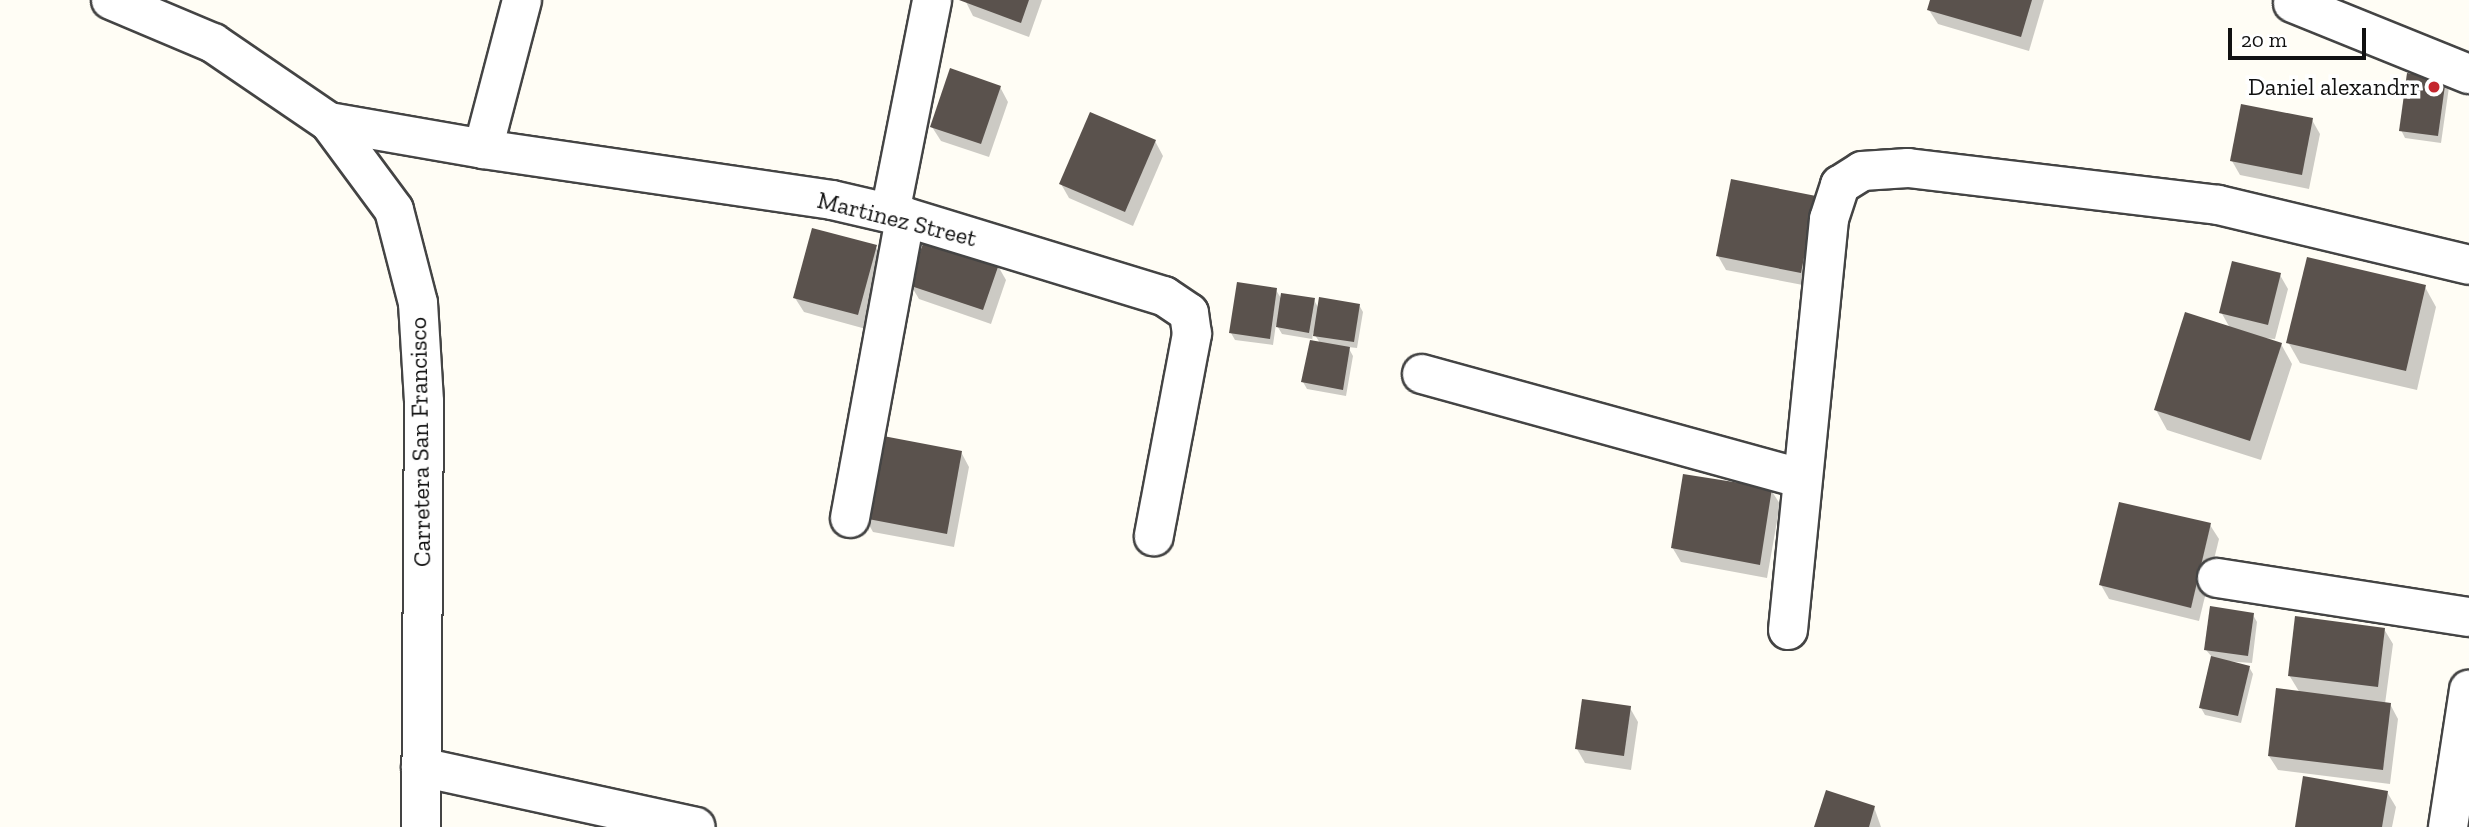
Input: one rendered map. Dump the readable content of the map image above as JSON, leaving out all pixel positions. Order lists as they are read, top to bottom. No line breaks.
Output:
{"streets":{"street":["Martinez Street","Carretera San Francisco"]},"crossings":[["Martinez Street","Carretera San Francisco"]],"places":["Daniel alexandrr"],"scale_bar":"20 m"}
